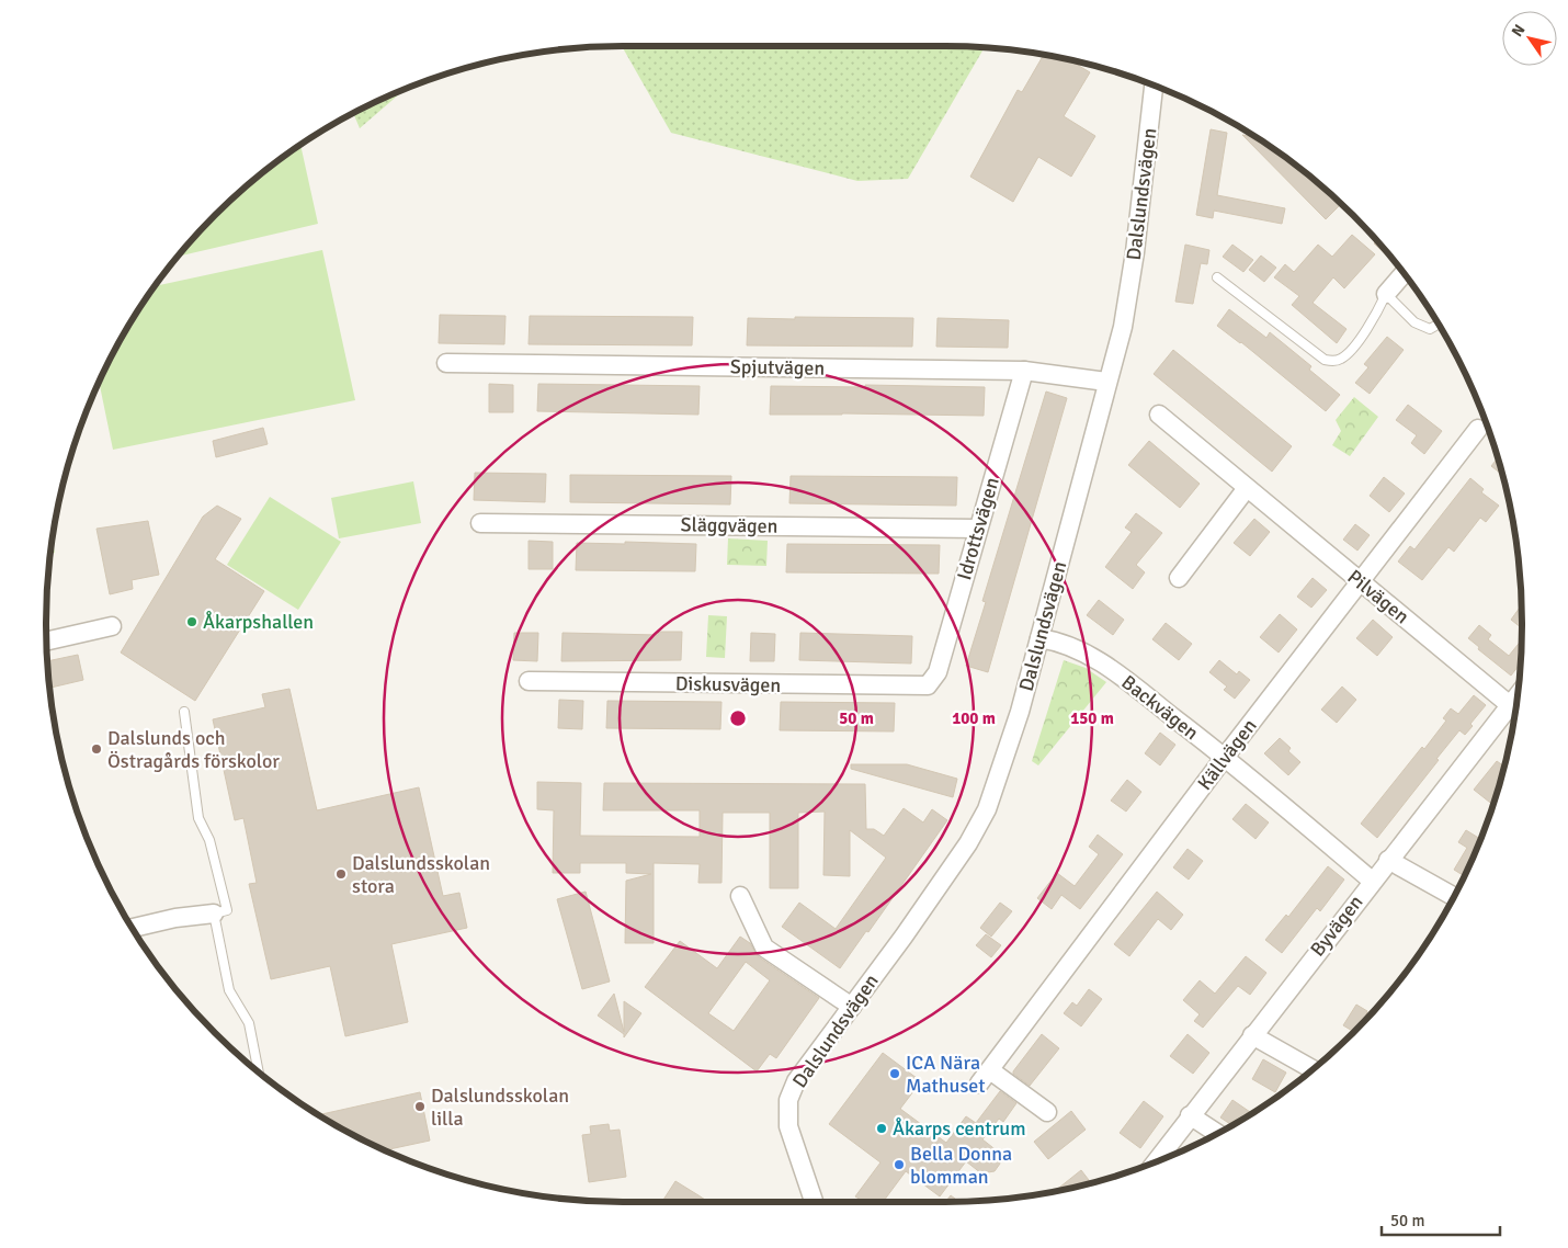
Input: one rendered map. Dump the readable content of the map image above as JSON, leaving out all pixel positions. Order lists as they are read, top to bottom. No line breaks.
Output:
{"streets":{"street":["Dalslundsvägen","Spjutvägen","Släggvägen","Idrottsvägen","Pilvägen","Diskusvägen","Backvägen","Källvägen","Byvägen"]},"crossings":[["Dalslundsvägen","Spjutvägen"],["Dalslundsvägen","Backvägen"],["Spjutvägen","Idrottsvägen"],["Släggvägen","Idrottsvägen"],["Idrottsvägen","Diskusvägen"],["Pilvägen","Källvägen"],["Pilvägen","Byvägen"],["Backvägen","Källvägen"],["Backvägen","Byvägen"]],"places":["Åkarpshallen","Dalslunds och Östragårds förskolor","Dalslundsskolan stora","ICA Nära Mathuset","Dalslundsskolan lilla","Åkarps centrum","Bella Donna blomman"],"scale_bar":"50 m","north":"top left","rings":["50 m","100 m","150 m"]}
